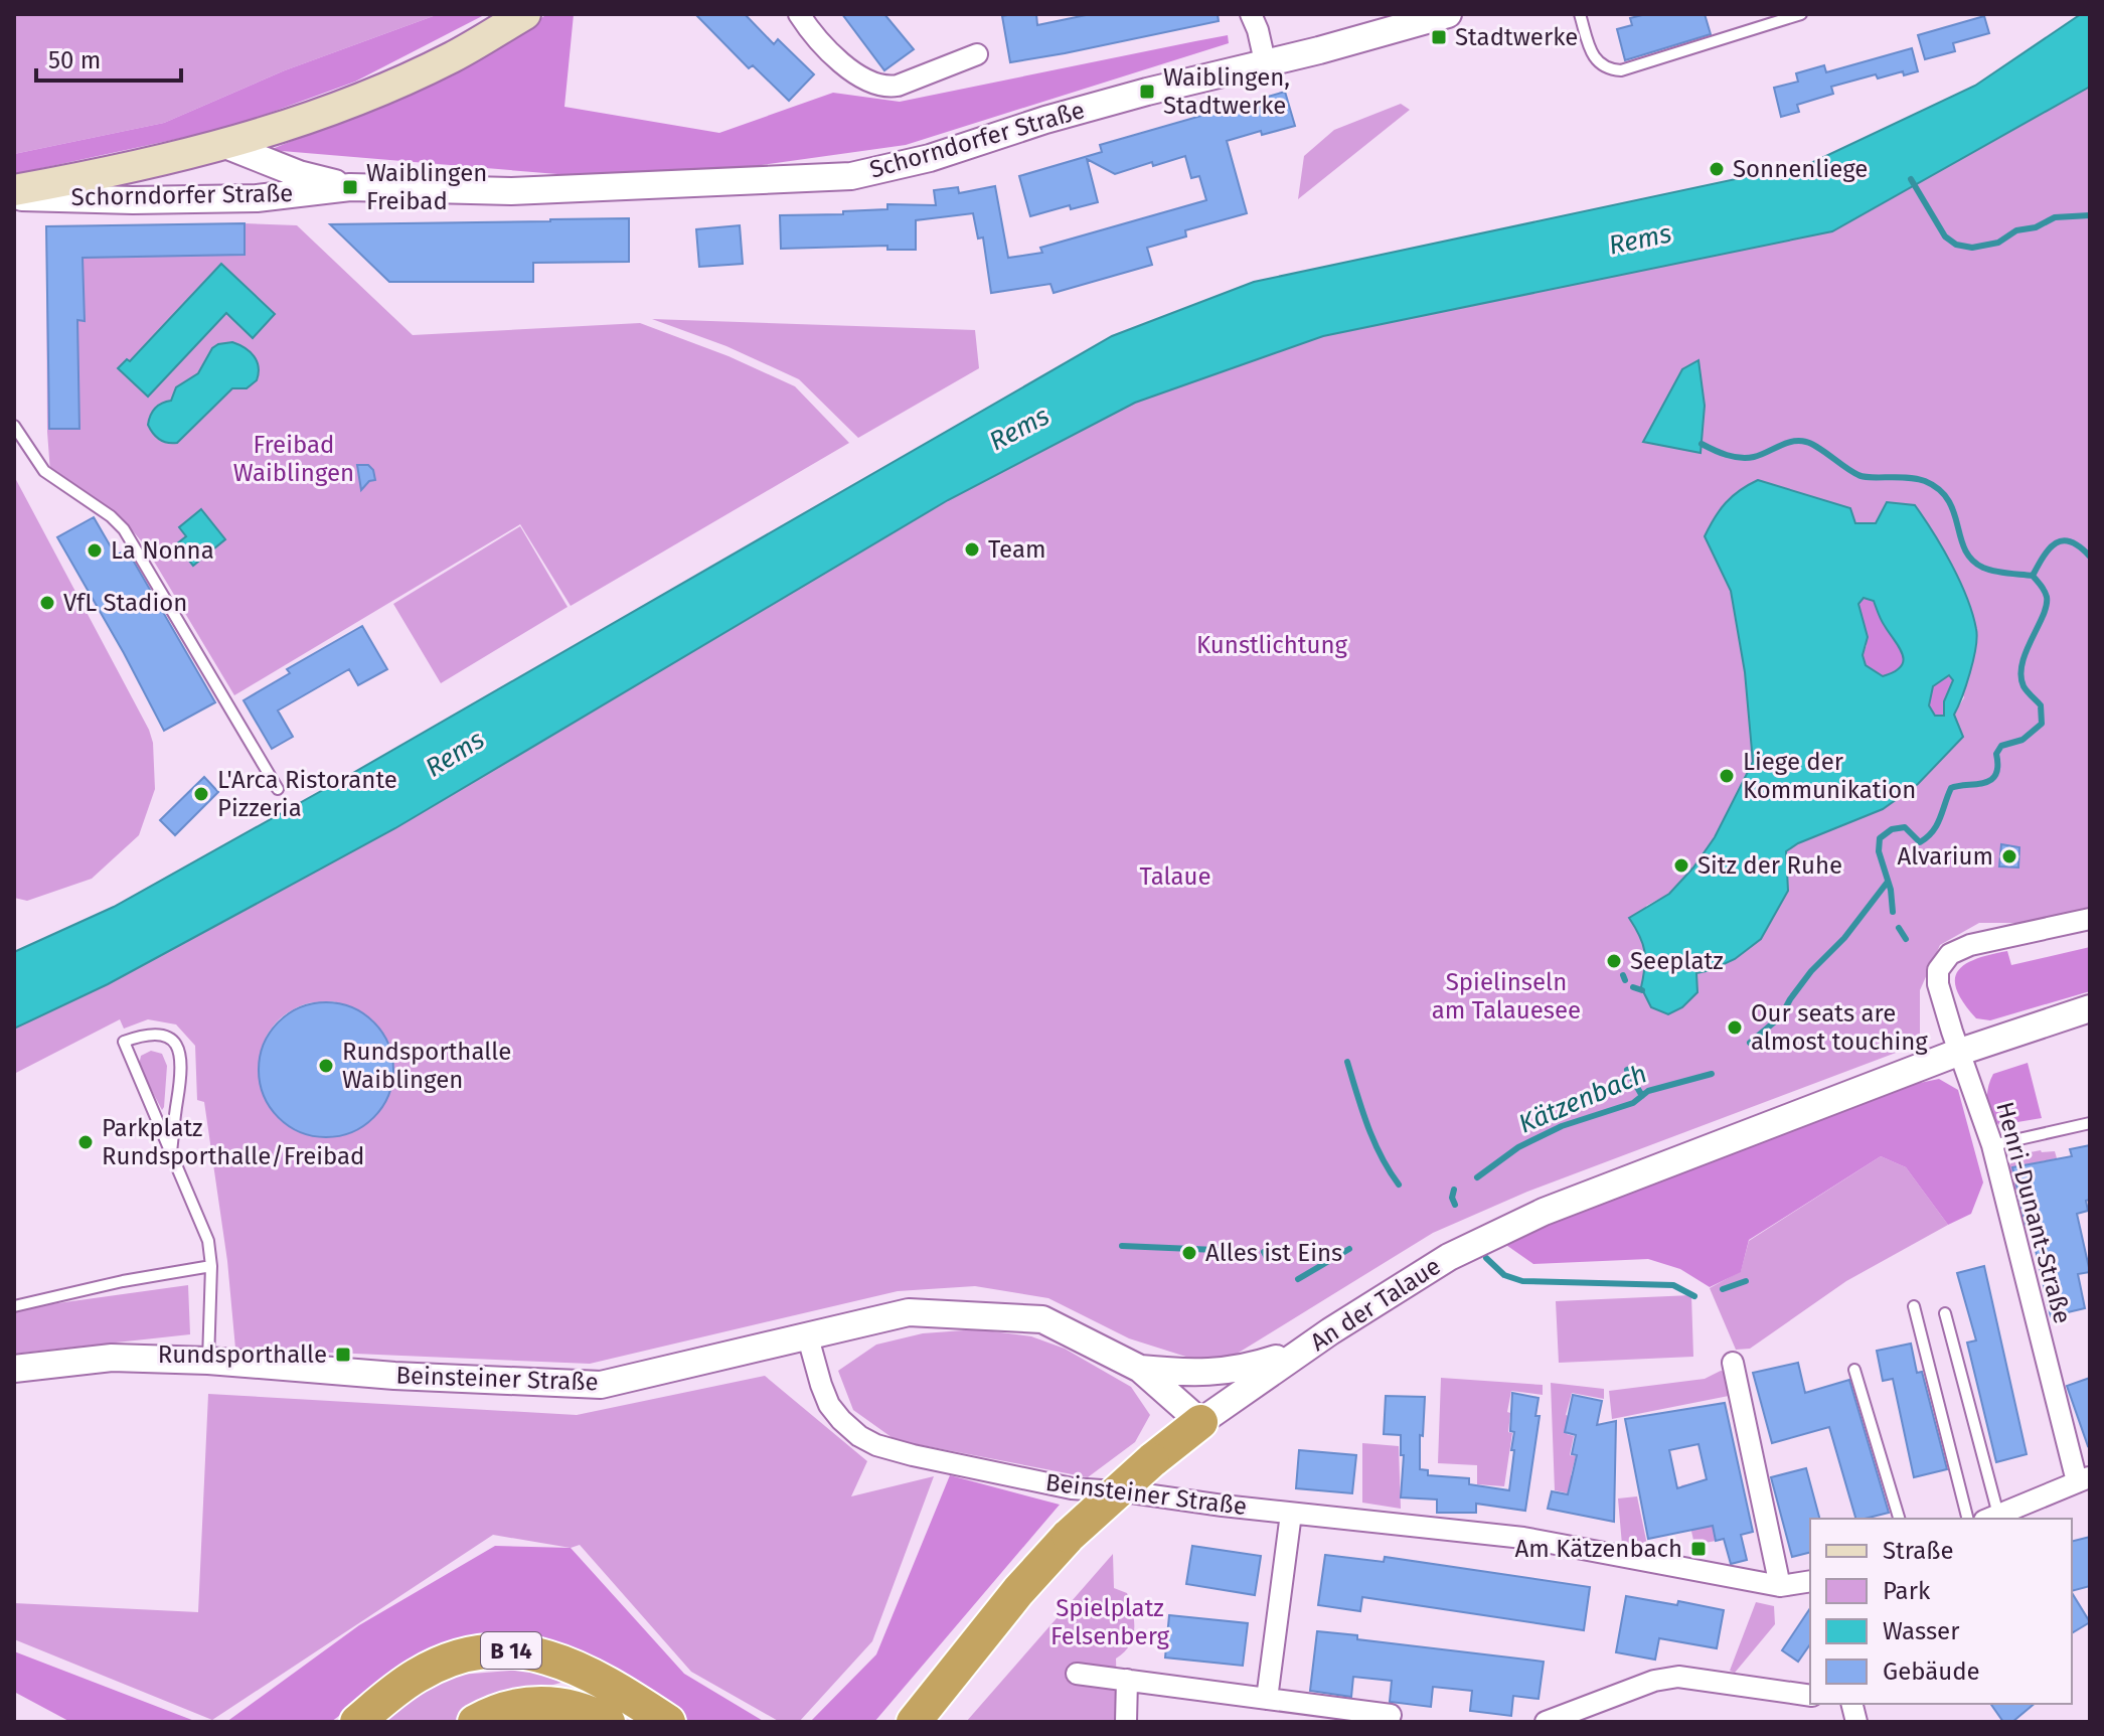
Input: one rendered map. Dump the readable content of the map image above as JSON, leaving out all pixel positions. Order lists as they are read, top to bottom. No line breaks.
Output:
{"streets":{"highway":["B 14"],"main road":["Schorndorfer Straße"],"street":["Henri-Dunant-Straße","An der Talaue","Beinsteiner Straße"]},"crossings":[["Henri-Dunant-Straße","An der Talaue"]],"water":["Rems","Kätzenbach"],"parks":["Freibad Waiblingen","Kunstlichtung","Talaue","Spielinseln am Talauesee","Spielplatz Felsenberg"],"places":{"transit":["Stadtwerke","Waiblingen, Stadtwerke","Waiblingen Freibad","Rundsporthalle","Am Kätzenbach"],"other":["Sonnenliege","Team","La Nonna","VfL Stadion","Liege der Kommunikation","L'Arca Ristorante Pizzeria","Alvarium","Sitz der Ruhe","Seeplatz","Our seats are almost touching","Rundsporthalle Waiblingen","Parkplatz Rundsporthalle/Freibad","Alles ist Eins"]},"legend":["Straße","Park","Wasser","Gebäude"],"scale_bar":"50 m"}
